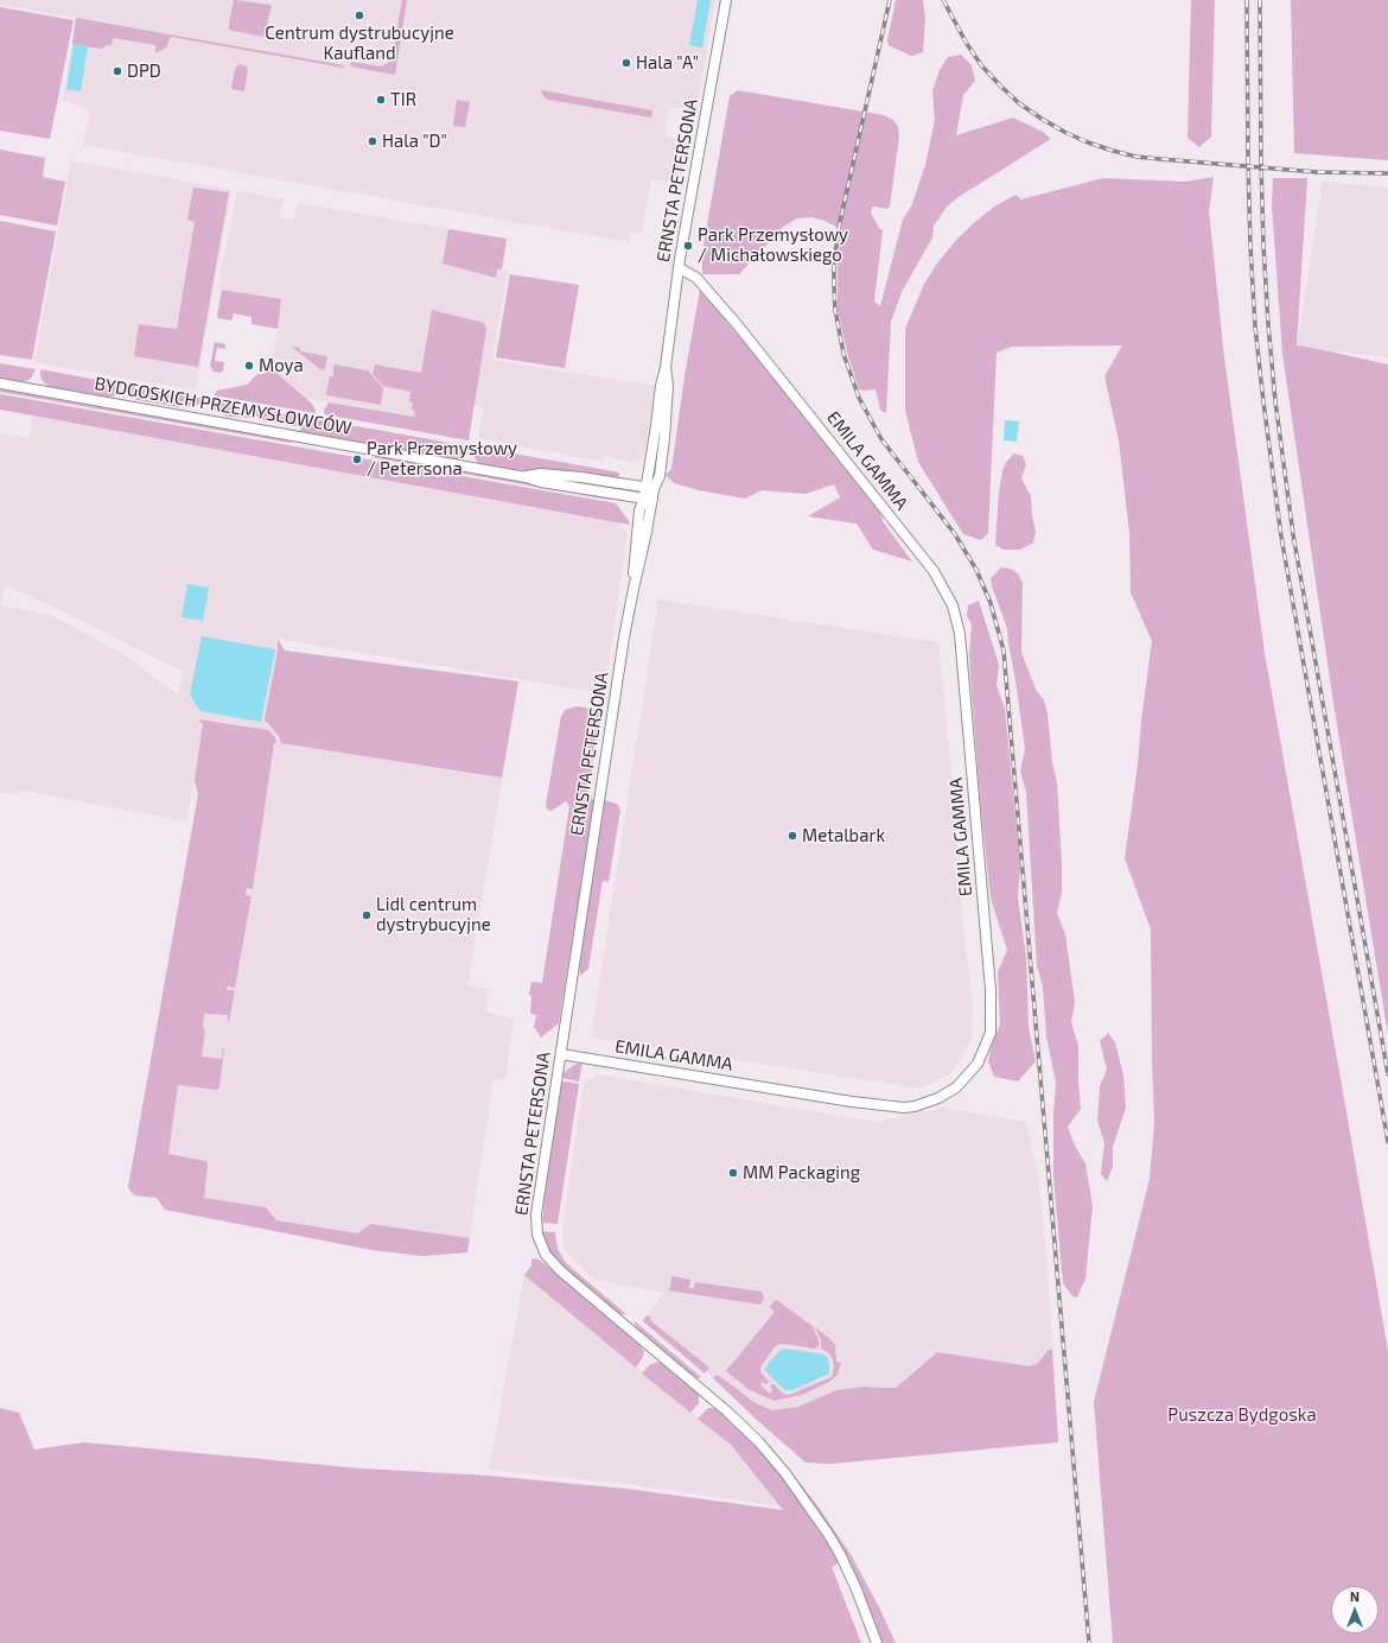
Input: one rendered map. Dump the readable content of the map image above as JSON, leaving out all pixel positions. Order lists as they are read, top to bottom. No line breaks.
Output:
{"streets":{"street":["ERNSTA PETERSONA","BYDGOSKICH PRZEMYSŁOWCÓW","EMILA GAMMA"]},"crossings":[["ERNSTA PETERSONA","BYDGOSKICH PRZEMYSŁOWCÓW"],["ERNSTA PETERSONA","EMILA GAMMA"]],"parks":["Puszcza Bydgoska"],"places":["Centrum dystrubucyjne Kaufland","Hala \"A\"","DPD","TIR","Hala \"D\"","Park Przemysłowy / Michałowskiego","Moya","Park Przemysłowy / Petersona","Metalbark","Lidl centrum dystrybucyjne","MM Packaging"],"north":"top"}
